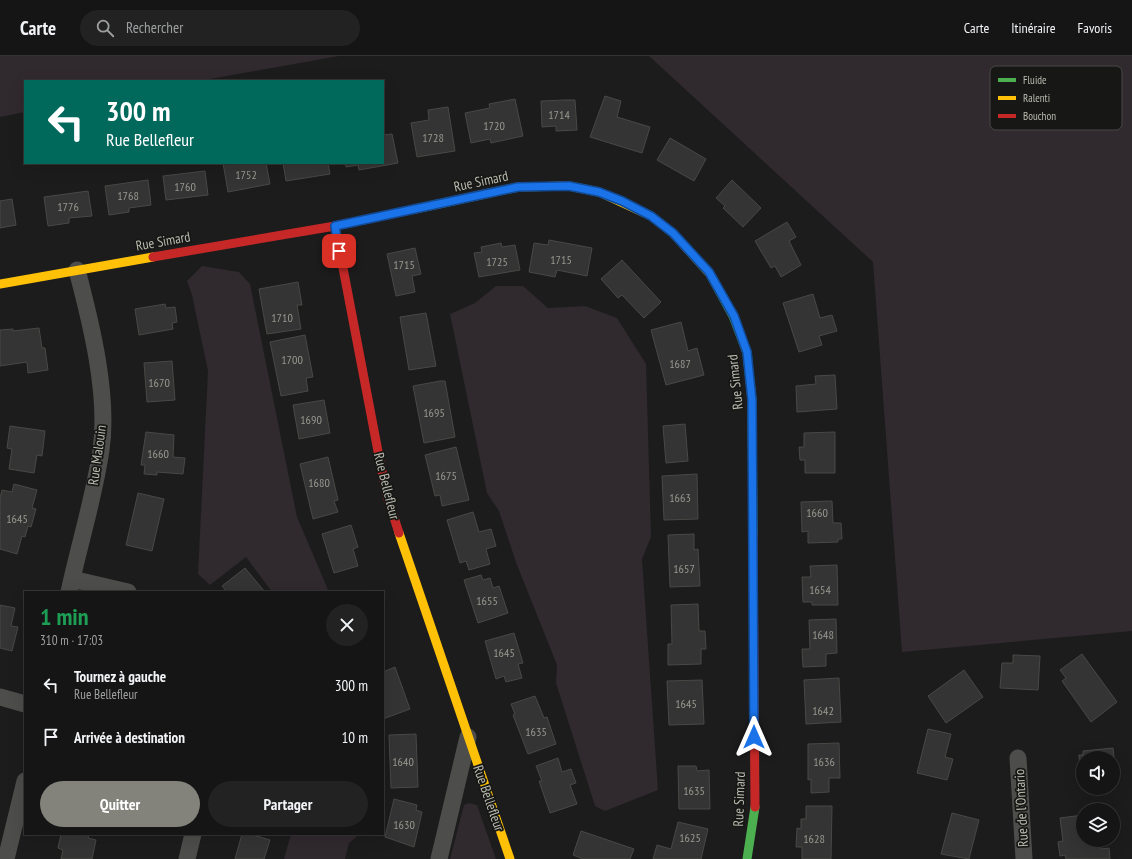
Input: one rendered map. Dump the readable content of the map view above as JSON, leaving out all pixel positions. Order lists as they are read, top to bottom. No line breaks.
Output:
{"streets":{"street":["Rue Simard","Rue Malouin","Rue Bellefleur","Rue de l'Ontario"]},"crossings":[["Rue Simard","Rue Malouin"],["Rue Simard","Rue Bellefleur"]],"house_numbers":["1714","1720","1728","1752","1760","1768","1776","1715","1725","1715","1710","1700","1687","1670","1695","1690","1660","1675","1680","1663","1660","1645","1657","1654","1655","1648","1645","1645","1642","1635","1640","1636","1635","1630","1625","1628"],"legend":["Fluide","Ralenti","Bouchon"],"page":{"header":"Carte","search":"Rechercher","nav":["Carte","Itinéraire","Favoris"],"turn":["300 m","Rue Bellefleur"],"heading":["1 min","310 m · 17:03"],"list":[{"name":"Tournez à gauche","note":"Rue Bellefleur","value":"300 m"},{"name":"Arrivée à destination","value":"10 m"}],"buttons":["Quitter","Partager"]}}
